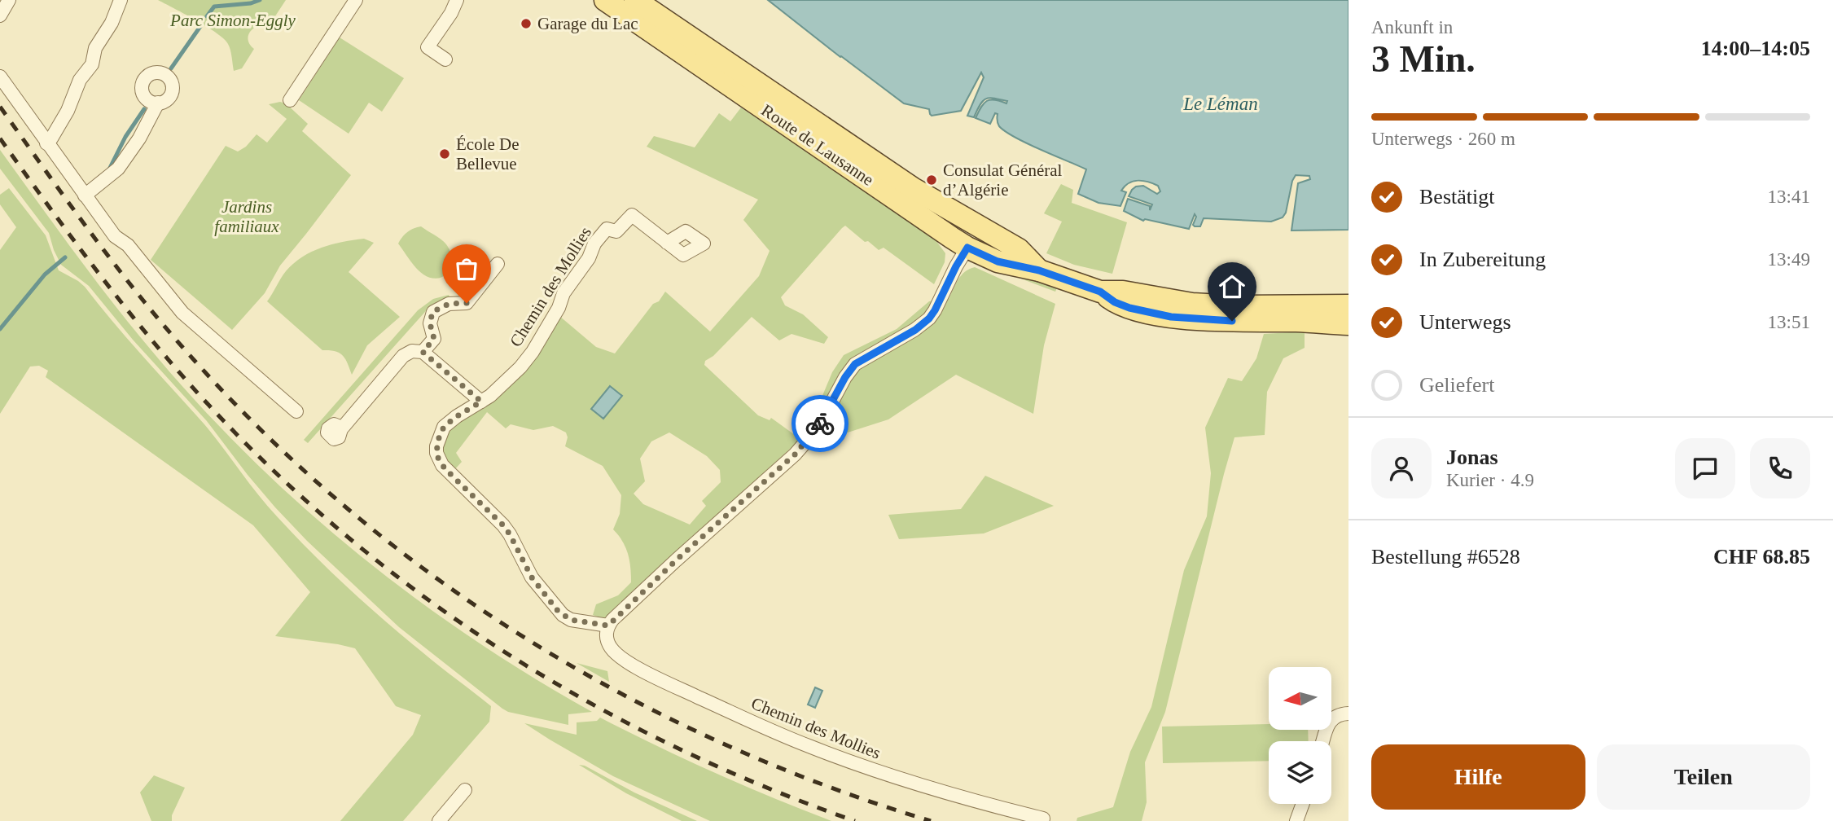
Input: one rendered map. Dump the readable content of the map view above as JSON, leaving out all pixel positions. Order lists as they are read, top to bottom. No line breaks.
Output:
{"streets":{"main road":["Route de Lausanne"],"street":["Chemin des Mollies"]},"water":["Le Léman"],"parks":["Parc Simon-Eggly","Jardins familiaux"],"places":["Garage du Lac","École De Bellevue","Consulat Général d’Algérie"],"north":"left","page":{"heading":["3 Min.","Ankunft in","14:00–14:05"],"panel":["Jonas","Kurier · 4.9","Bestellung #6528","CHF 68.85"],"bar":"Unterwegs · 260 m","list":[["Bestätigt","13:41"],["In Zubereitung","13:49"],["Unterwegs","13:51"],"Geliefert"],"buttons":["Hilfe","Teilen"]}}
